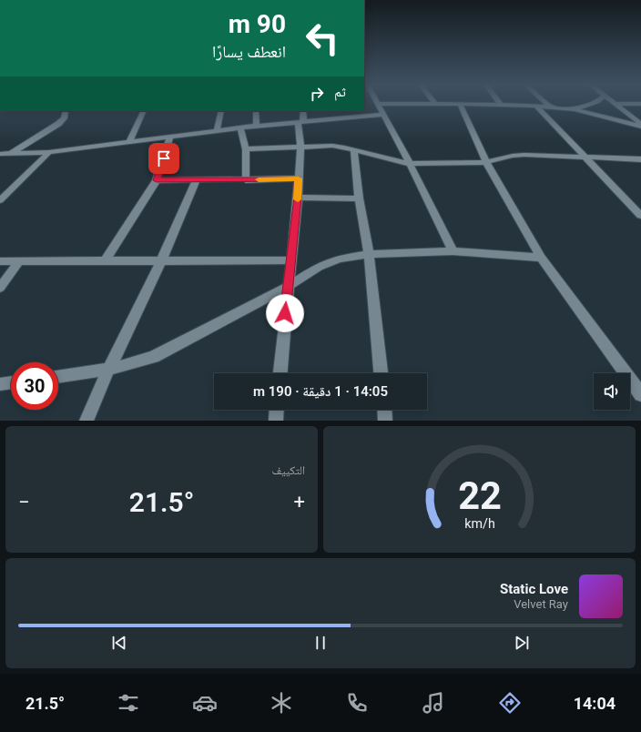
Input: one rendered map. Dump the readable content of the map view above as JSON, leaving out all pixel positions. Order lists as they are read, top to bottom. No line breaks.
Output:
{"page":{"turn":["90 m","انعطف يسارًا"],"then":"ثم","limit":"30","trip":"14:05 · 1 دقيقة · 190 m","tile":"التكييف","heat":["−","21.5°","+"],"song":["Static Love","Velvet Ray"],"tabs":["14:04","21.5°"],"gauge":["22","km/h"]}}
